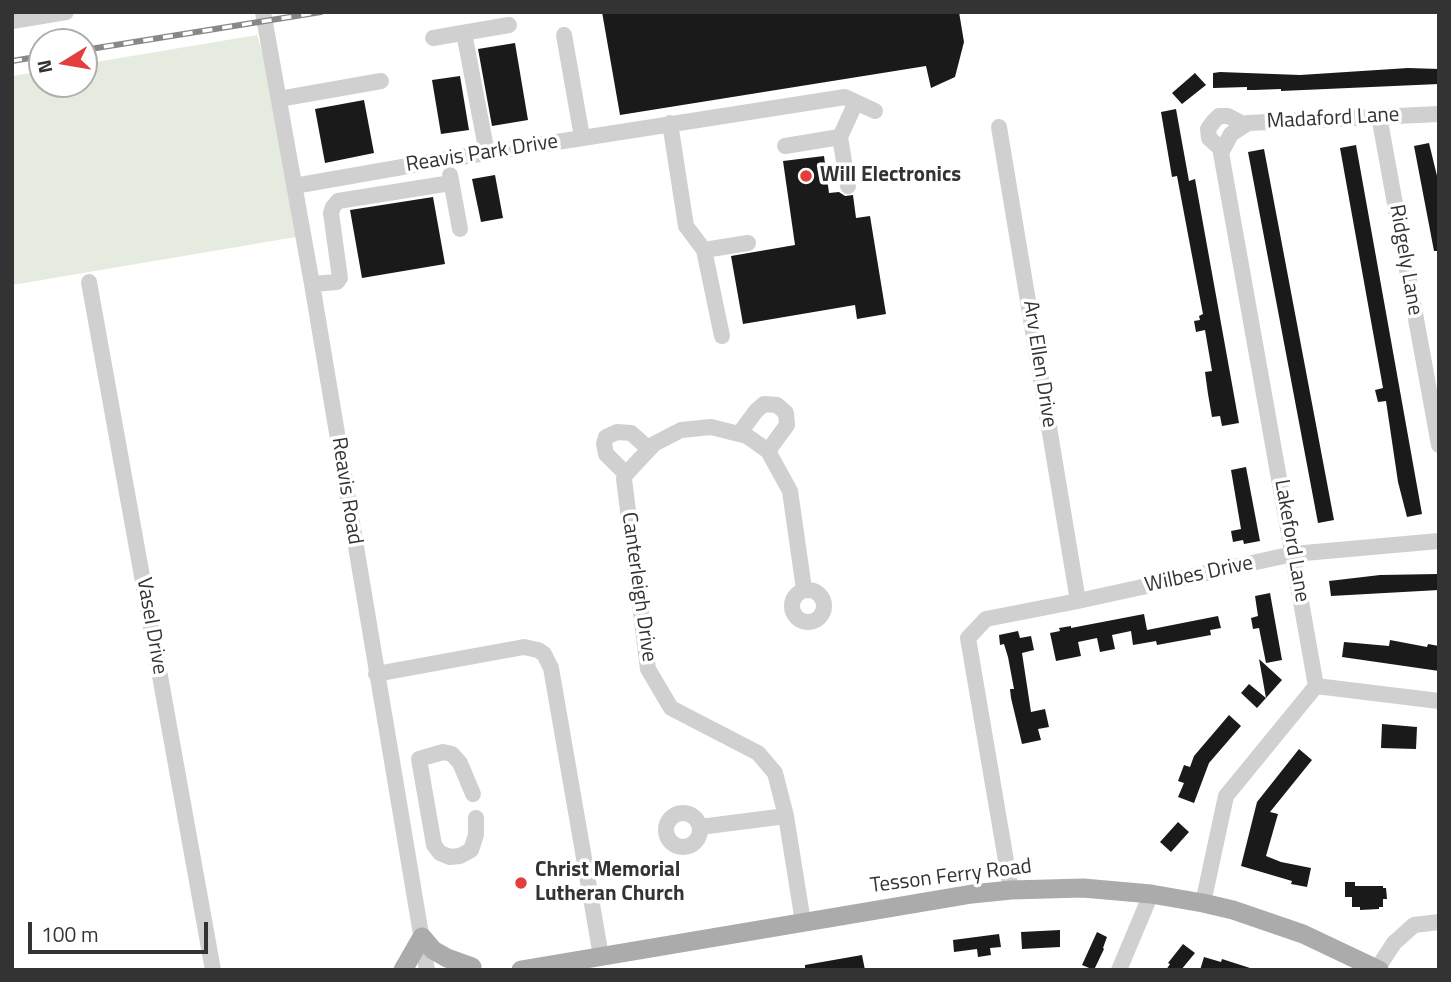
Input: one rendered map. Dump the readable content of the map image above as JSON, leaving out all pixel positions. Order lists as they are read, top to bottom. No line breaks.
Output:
{"streets":{"main road":["Tesson Ferry Road"],"street":["Madaford Lane","Reavis Park Drive","Ridgely Lane","Arv Ellen Drive","Reavis Road","Lakeford Lane","Wilbes Drive","Canterleigh Drive","Vasel Drive"]},"crossings":[["Madaford Lane","Ridgely Lane"],["Madaford Lane","Lakeford Lane"],["Reavis Park Drive","Reavis Road"],["Arv Ellen Drive","Wilbes Drive"],["Lakeford Lane","Wilbes Drive"],["Wilbes Drive","Tesson Ferry Road"],["Canterleigh Drive","Tesson Ferry Road"]],"places":["Will Electronics","Christ Memorial Lutheran Church"],"scale_bar":"100 m","north":"left"}
